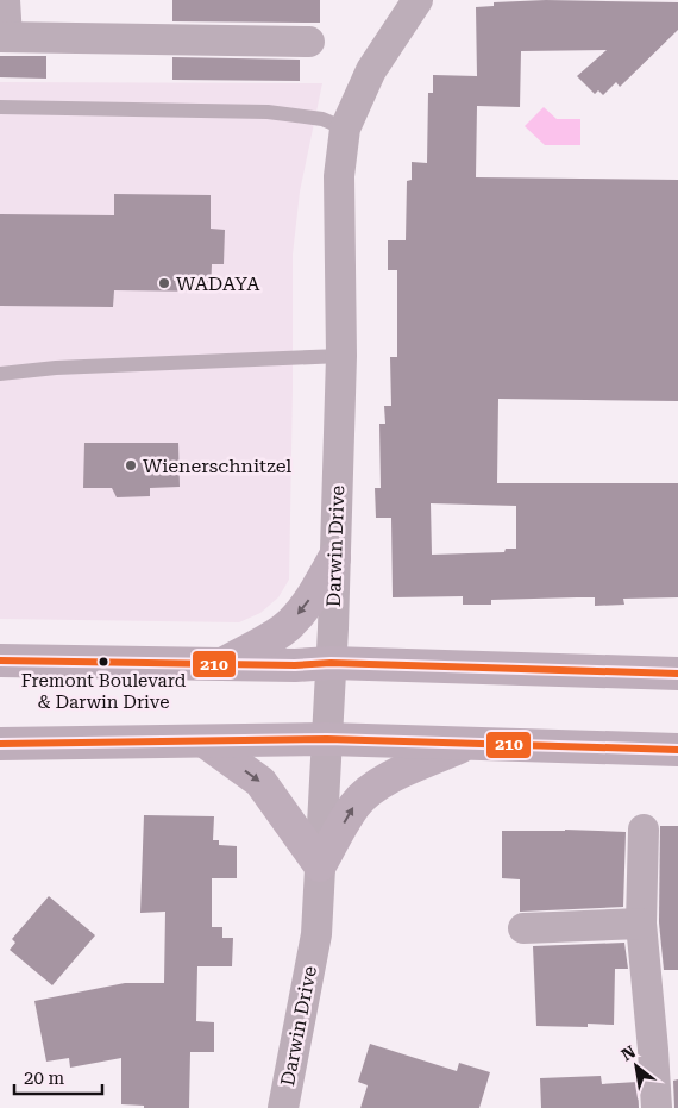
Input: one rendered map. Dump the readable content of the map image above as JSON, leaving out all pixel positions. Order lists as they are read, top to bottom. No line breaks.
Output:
{"streets":{"street":["Darwin Drive"]},"places":["WADAYA","Wienerschnitzel","Fremont Boulevard & Darwin Drive"],"lines":["transit line 210"],"scale_bar":"20 m","north":"top left"}
